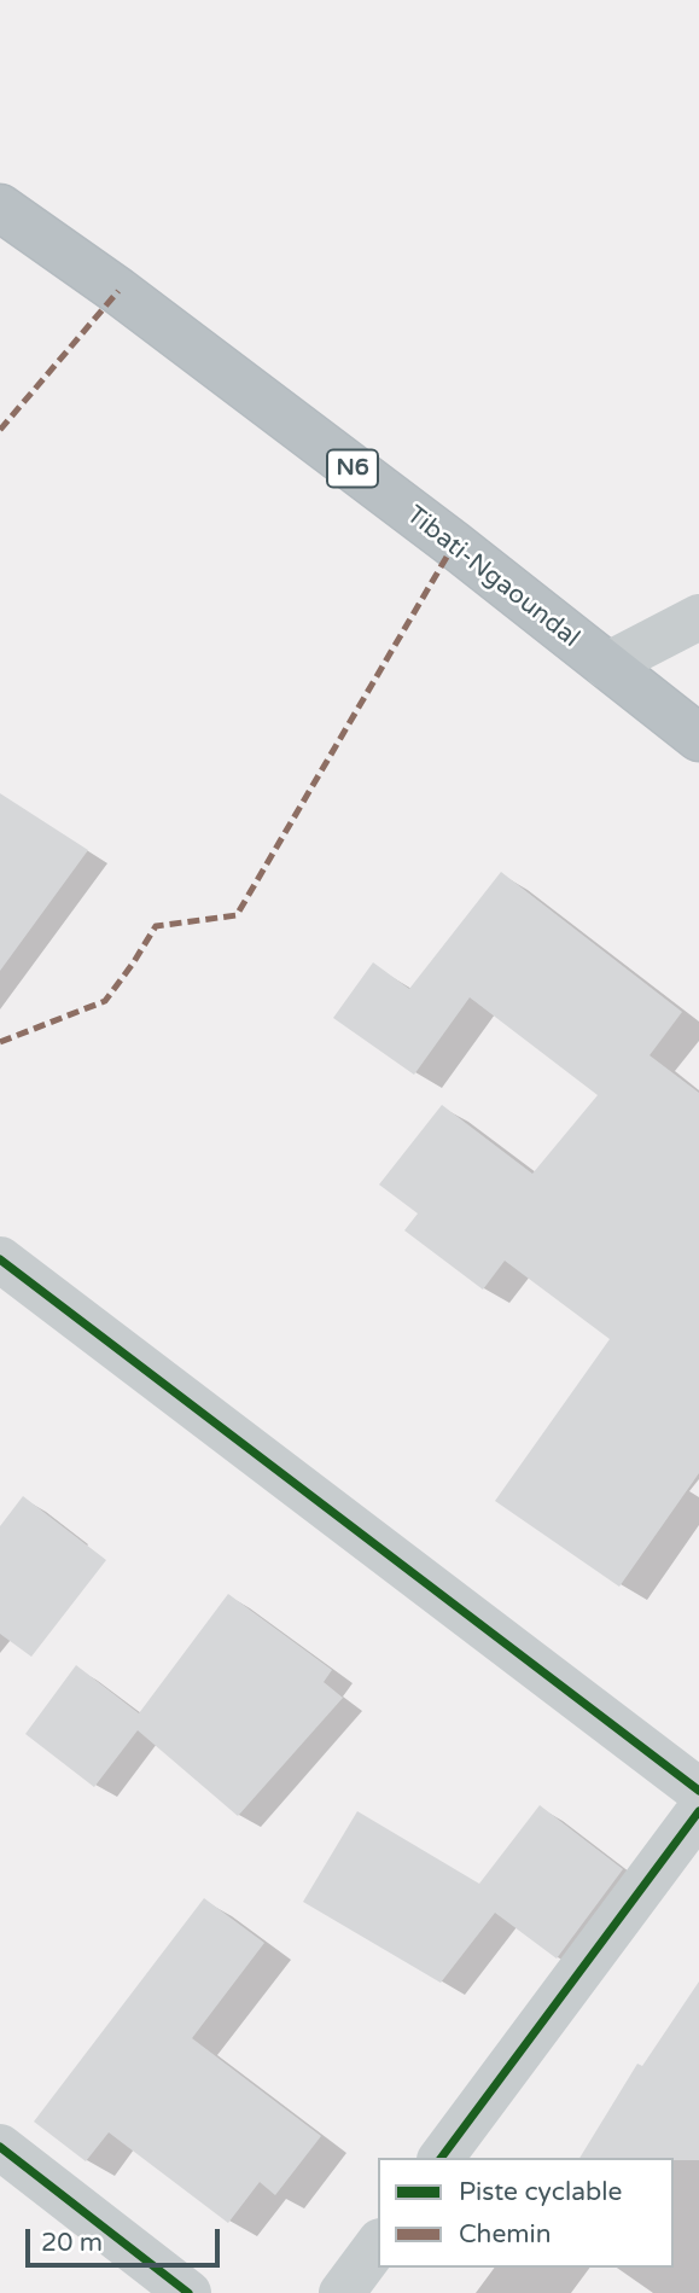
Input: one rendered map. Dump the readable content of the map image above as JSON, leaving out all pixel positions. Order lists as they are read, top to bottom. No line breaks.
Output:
{"streets":{"highway":["N6","Tibati-Ngaoundal"]},"legend":["Piste cyclable","Chemin"],"scale_bar":"20 m"}
